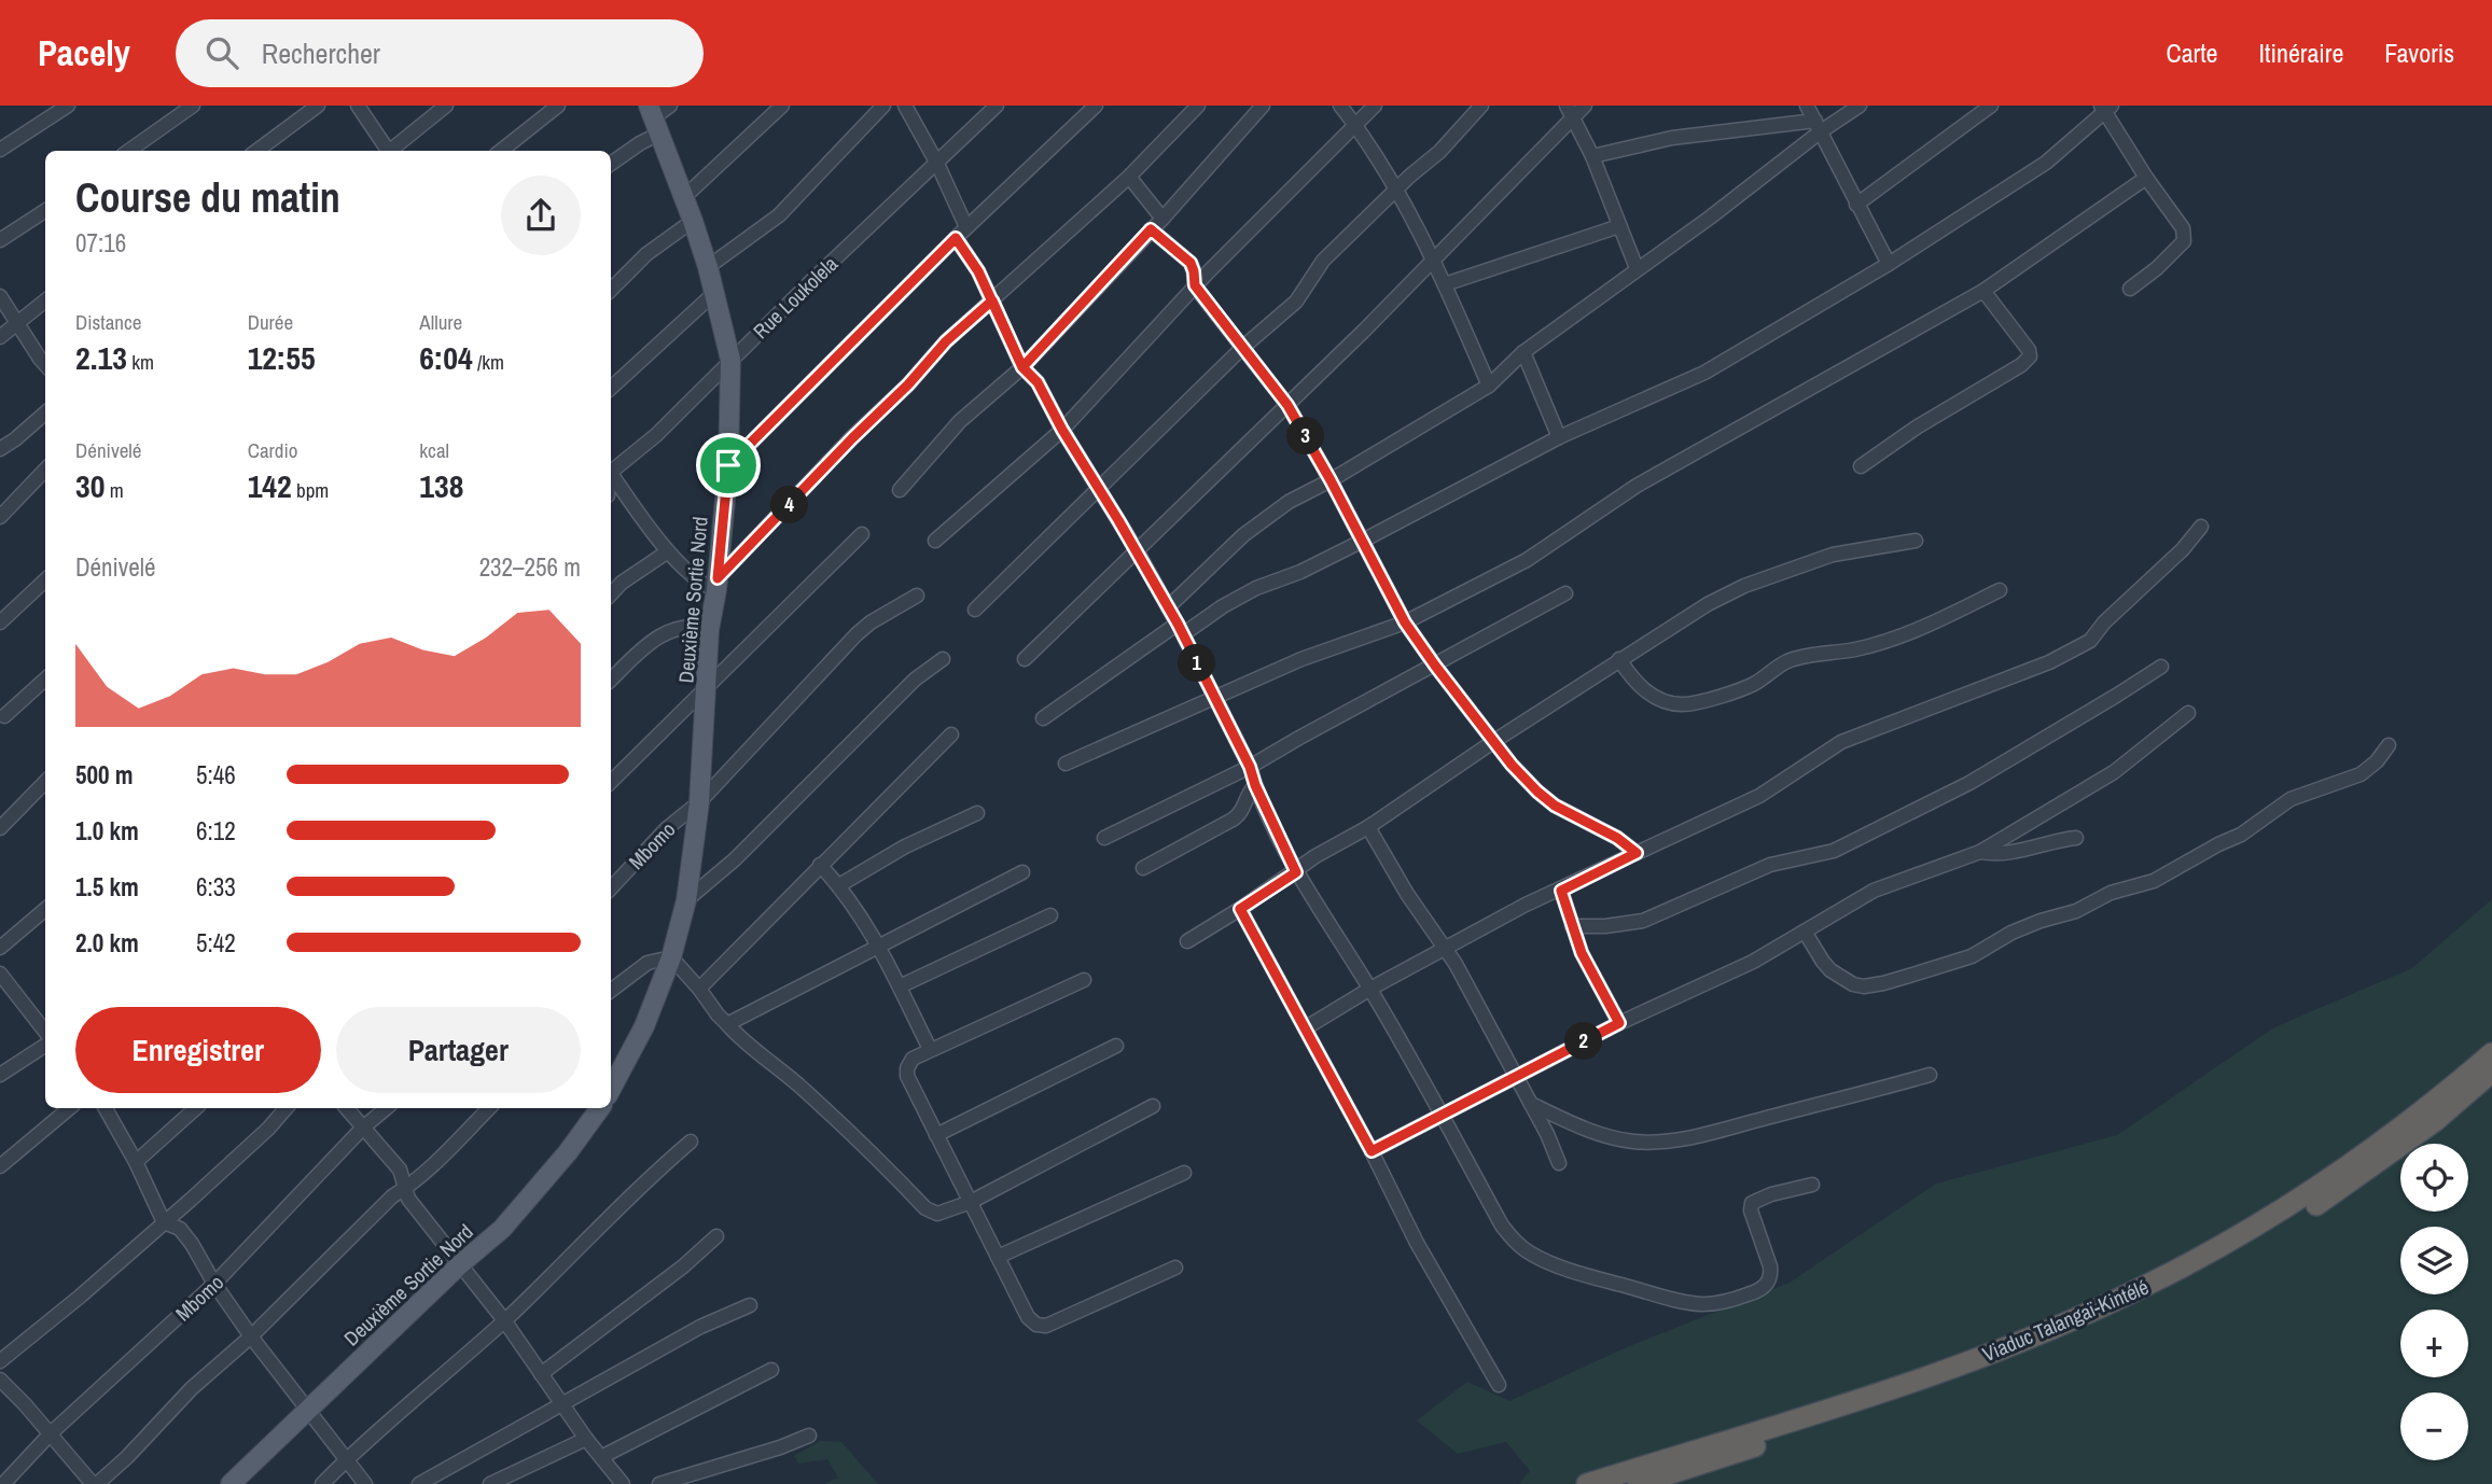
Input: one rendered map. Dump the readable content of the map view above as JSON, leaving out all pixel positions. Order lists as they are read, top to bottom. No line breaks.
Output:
{"streets":{"highway":["Viaduc Talangaï-Kintélé"],"main road":["Deuxième Sortie Nord"],"street":["Rue Loukolela","Mbomo"]},"crossings":[["Rue Loukolela","Deuxième Sortie Nord"],["Deuxième Sortie Nord","Mbomo"]],"page":{"header":"Pacely","search":"Rechercher","nav":["Carte","Itinéraire","Favoris"],"heading":["Course du matin","07:16"],"stats":[["Distance","2.13 km"],["Durée","12:55"],["Allure","6:04 /km"],["Dénivelé","30 m"],["Cardio","142 bpm"],["kcal","138"]],"pins":["3","4","1","2"],"chart":["Dénivelé","232–256 m"],"list":[{"name":"500 m","note":"5:46"},{"name":"1.0 km","note":"6:12"},{"name":"1.5 km","note":"6:33"},{"name":"2.0 km","note":"5:42"}],"buttons":["Enregistrer","Partager"],"map_buttons":["+","−"]}}
